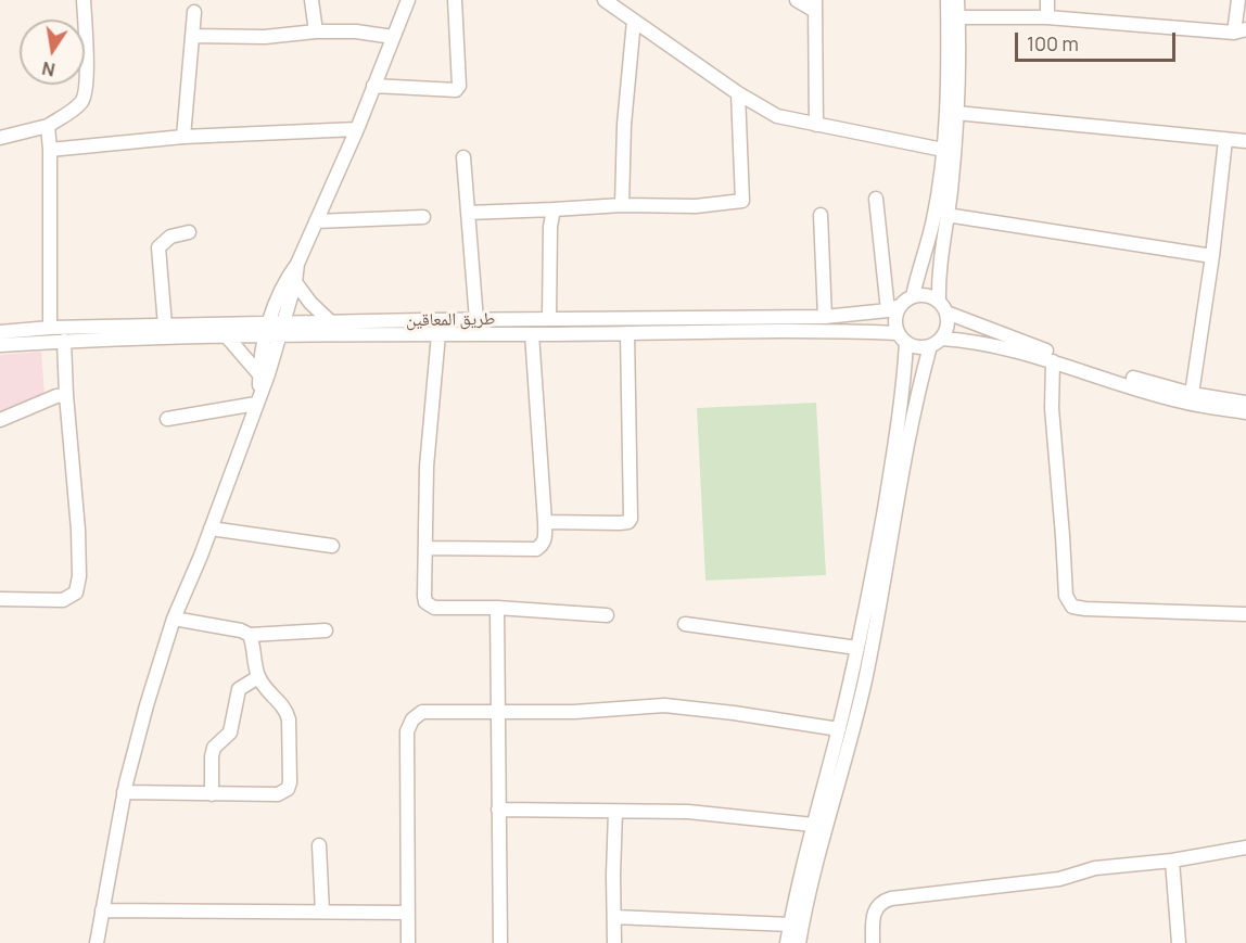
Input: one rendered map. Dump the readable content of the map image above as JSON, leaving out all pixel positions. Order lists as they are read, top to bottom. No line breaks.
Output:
{"streets":{"street":["طريق المعاقين"]},"scale_bar":"100 m","north":"bottom"}
